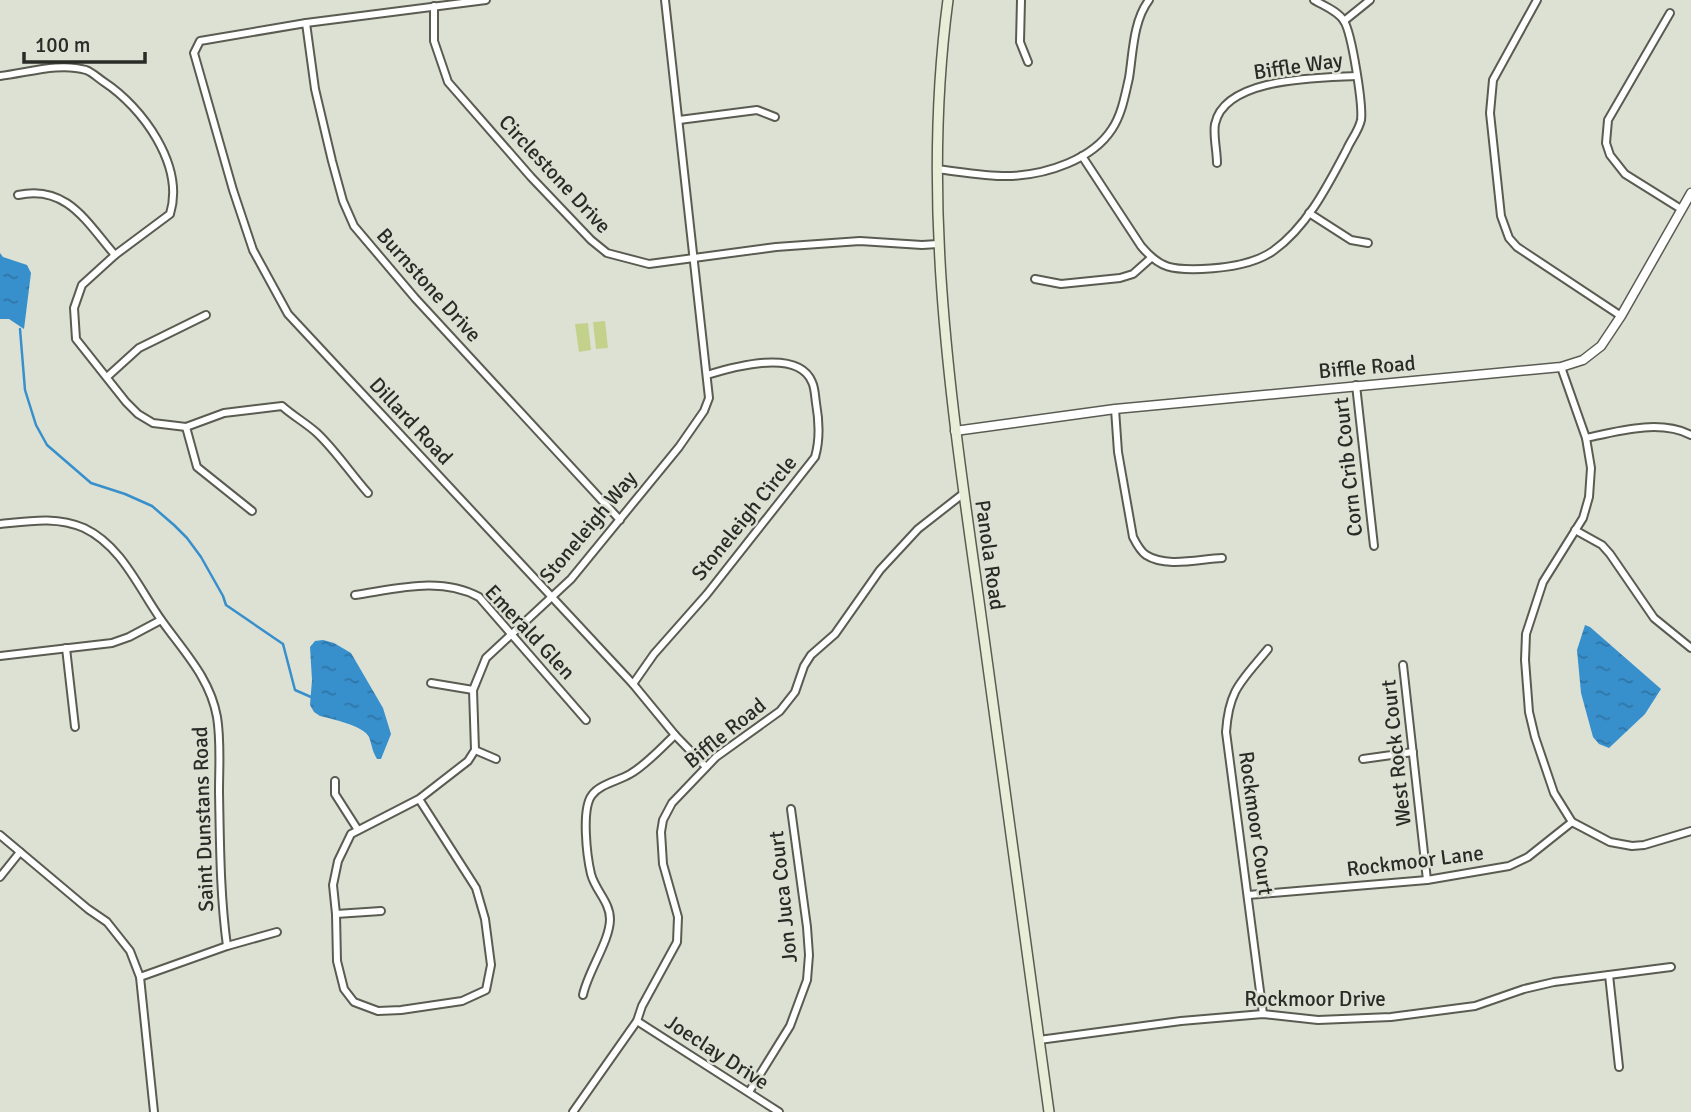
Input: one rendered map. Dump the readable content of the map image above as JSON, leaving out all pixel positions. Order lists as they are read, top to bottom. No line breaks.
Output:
{"streets":{"main road":["Panola Road"],"street":["Biffle Way","Circlestone Drive","Burnstone Drive","Biffle Road","Dillard Road","Corn Crib Court","Stoneleigh Circle","Stoneleigh Way","Emerald Glen","West Rock Court","Saint Dunstans Road","Rockmoor Court","Rockmoor Lane","Jon Juca Court","Rockmoor Drive","Joeclay Drive"]},"crossings":[["Circlestone Drive","Stoneleigh Way"],["Circlestone Drive","Panola Road"],["Burnstone Drive","Dillard Road"],["Burnstone Drive","Stoneleigh Way"],["Biffle Road","Dillard Road"],["Biffle Road","Corn Crib Court"],["Biffle Road","Panola Road"],["Biffle Road","Joeclay Drive"],["Dillard Road","Stoneleigh Circle"],["Dillard Road","Stoneleigh Way"],["Stoneleigh Circle","Stoneleigh Way"],["Stoneleigh Way","Emerald Glen"],["Panola Road","Rockmoor Drive"],["West Rock Court","Rockmoor Lane"],["Rockmoor Court","Rockmoor Lane"],["Rockmoor Court","Rockmoor Drive"],["Jon Juca Court","Joeclay Drive"]],"scale_bar":"100 m"}
